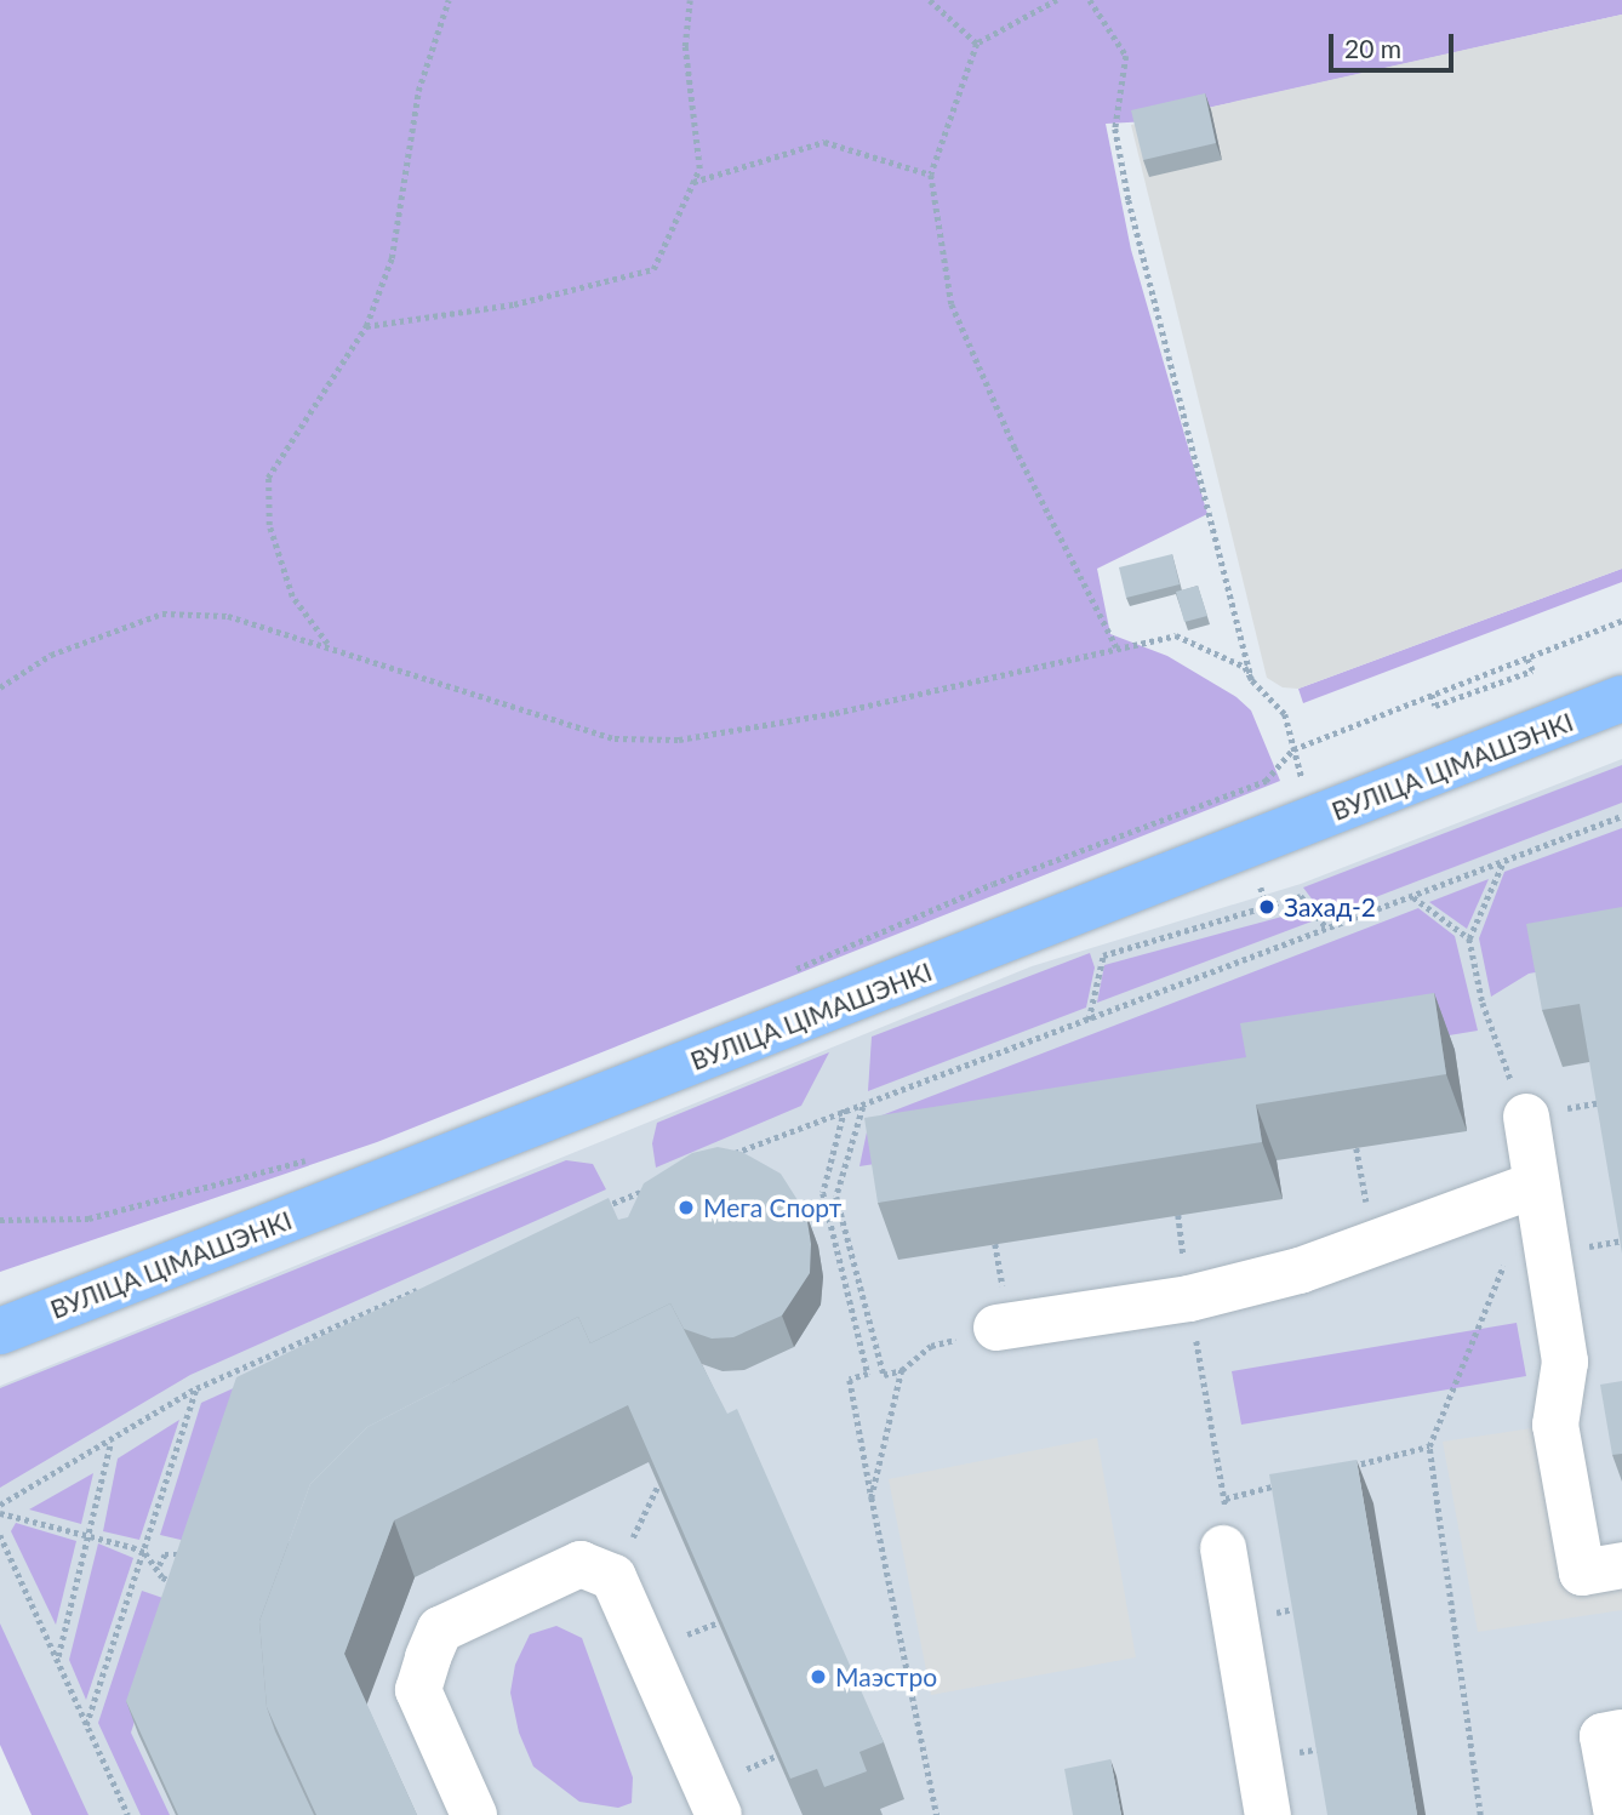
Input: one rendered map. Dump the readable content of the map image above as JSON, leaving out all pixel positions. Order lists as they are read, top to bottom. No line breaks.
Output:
{"streets":{"main road":["ВУЛІЦА ЦІМАШЭНКІ"]},"places":["Захад-2","Мега Спорт","Маэстро"],"scale_bar":"20 m"}
